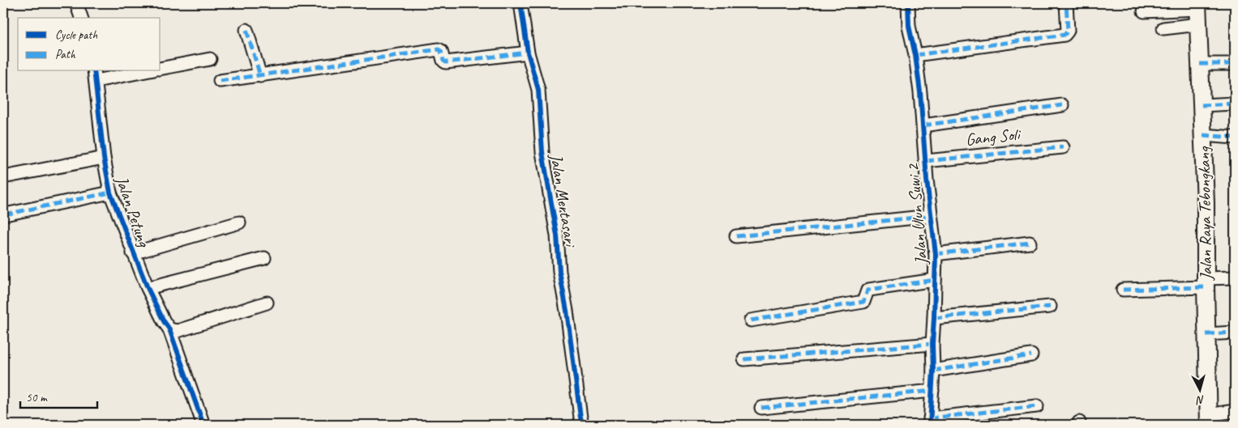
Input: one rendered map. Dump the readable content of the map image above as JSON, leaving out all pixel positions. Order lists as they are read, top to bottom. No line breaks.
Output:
{"streets":{"main road":["Jalan Raya Tebongkang"],"street":["Gang Soli","Jalan Mertasari","Jalan Petung","Jalan Ulun Suwi 2"]},"crossings":[["Gang Soli","Jalan Ulun Suwi 2"]],"legend":["Cycle path","Path"],"scale_bar":"50 m","north":"bottom"}
